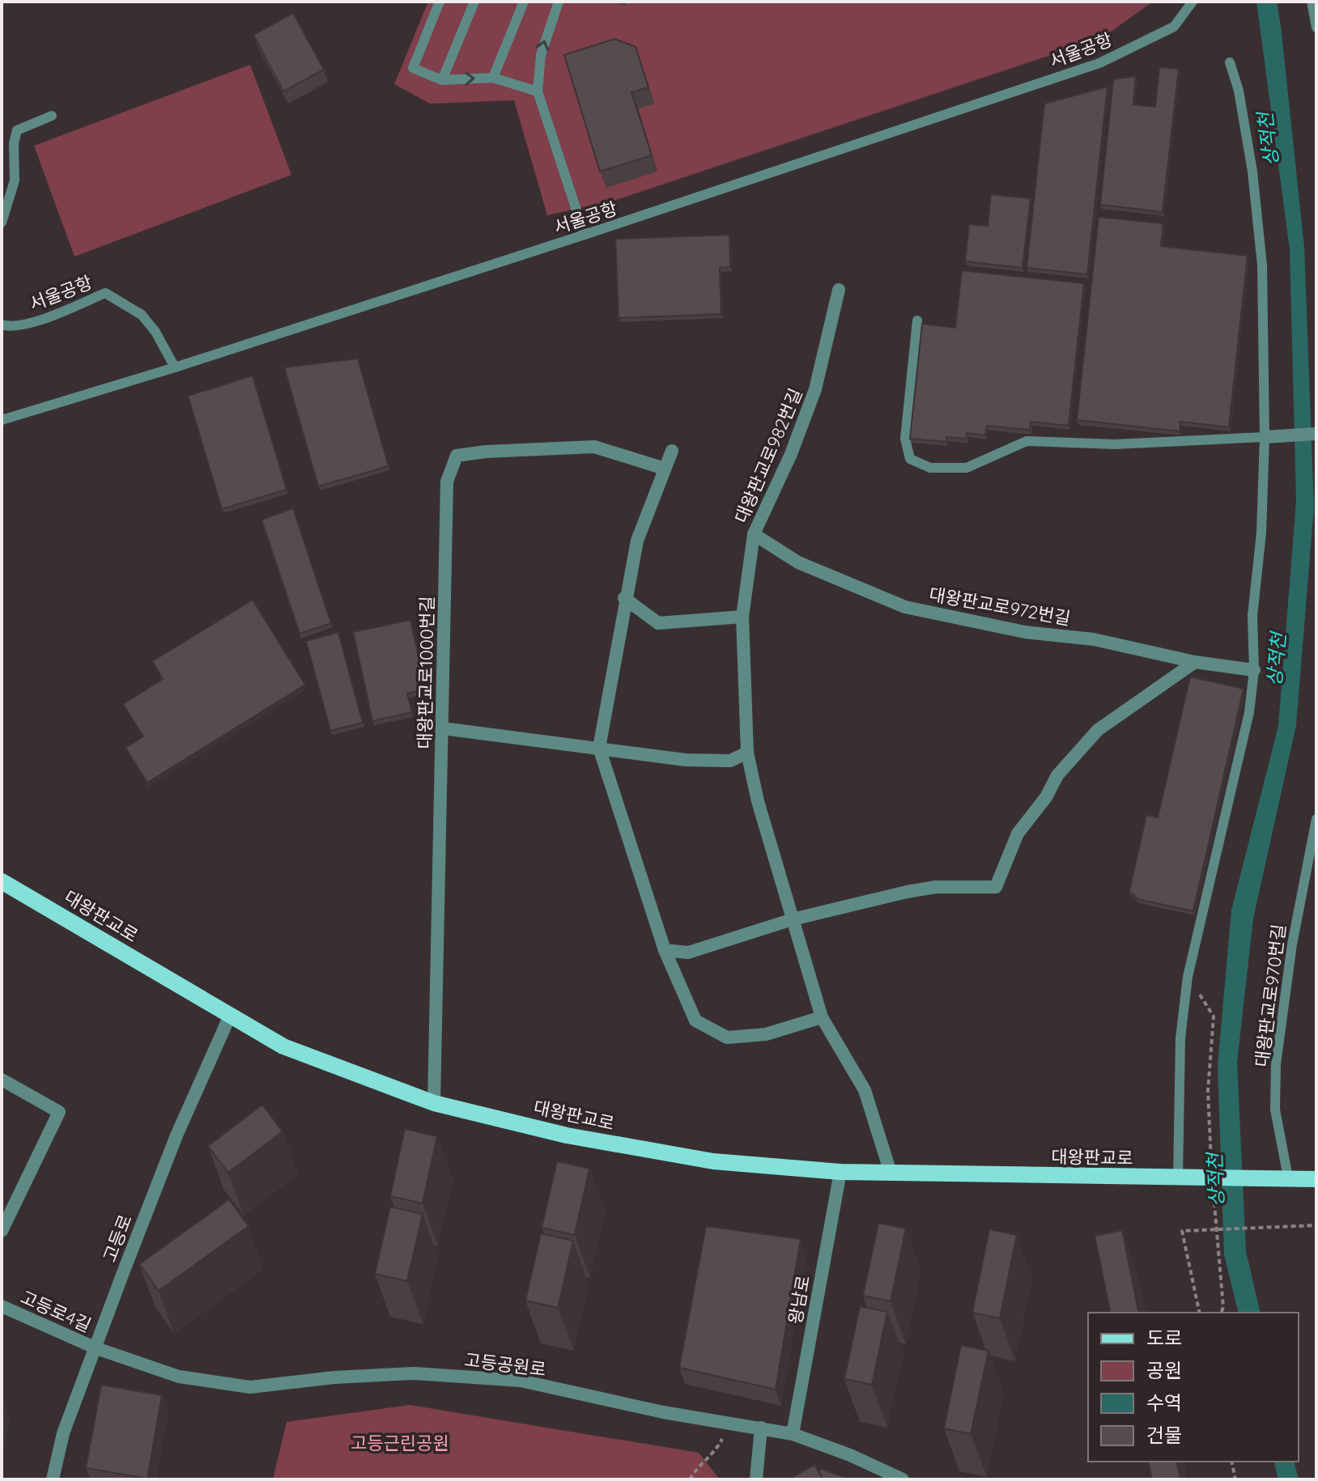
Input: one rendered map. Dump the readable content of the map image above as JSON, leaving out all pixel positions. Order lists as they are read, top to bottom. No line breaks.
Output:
{"streets":{"main road":["대왕판교로"],"street":["대왕판교로982번길","대왕판교로972번길","대왕판교로1000번길","고등로","왕남로","고등로4길","고등공원로"],"lane":["서울공항","대왕판교로970번길"]},"crossings":[["대왕판교로982번길","대왕판교로972번길"],["대왕판교로982번길","대왕판교로"],["대왕판교로1000번길","대왕판교로"],["대왕판교로","대왕판교로970번길"],["대왕판교로","고등로"],["대왕판교로","왕남로"],["고등로","고등로4길"],["고등로","고등공원로"],["왕남로","고등공원로"],["고등로4길","고등공원로"]],"water":["상적천"],"parks":["고등근린공원"],"legend":["도로","공원","수역","건물"]}
